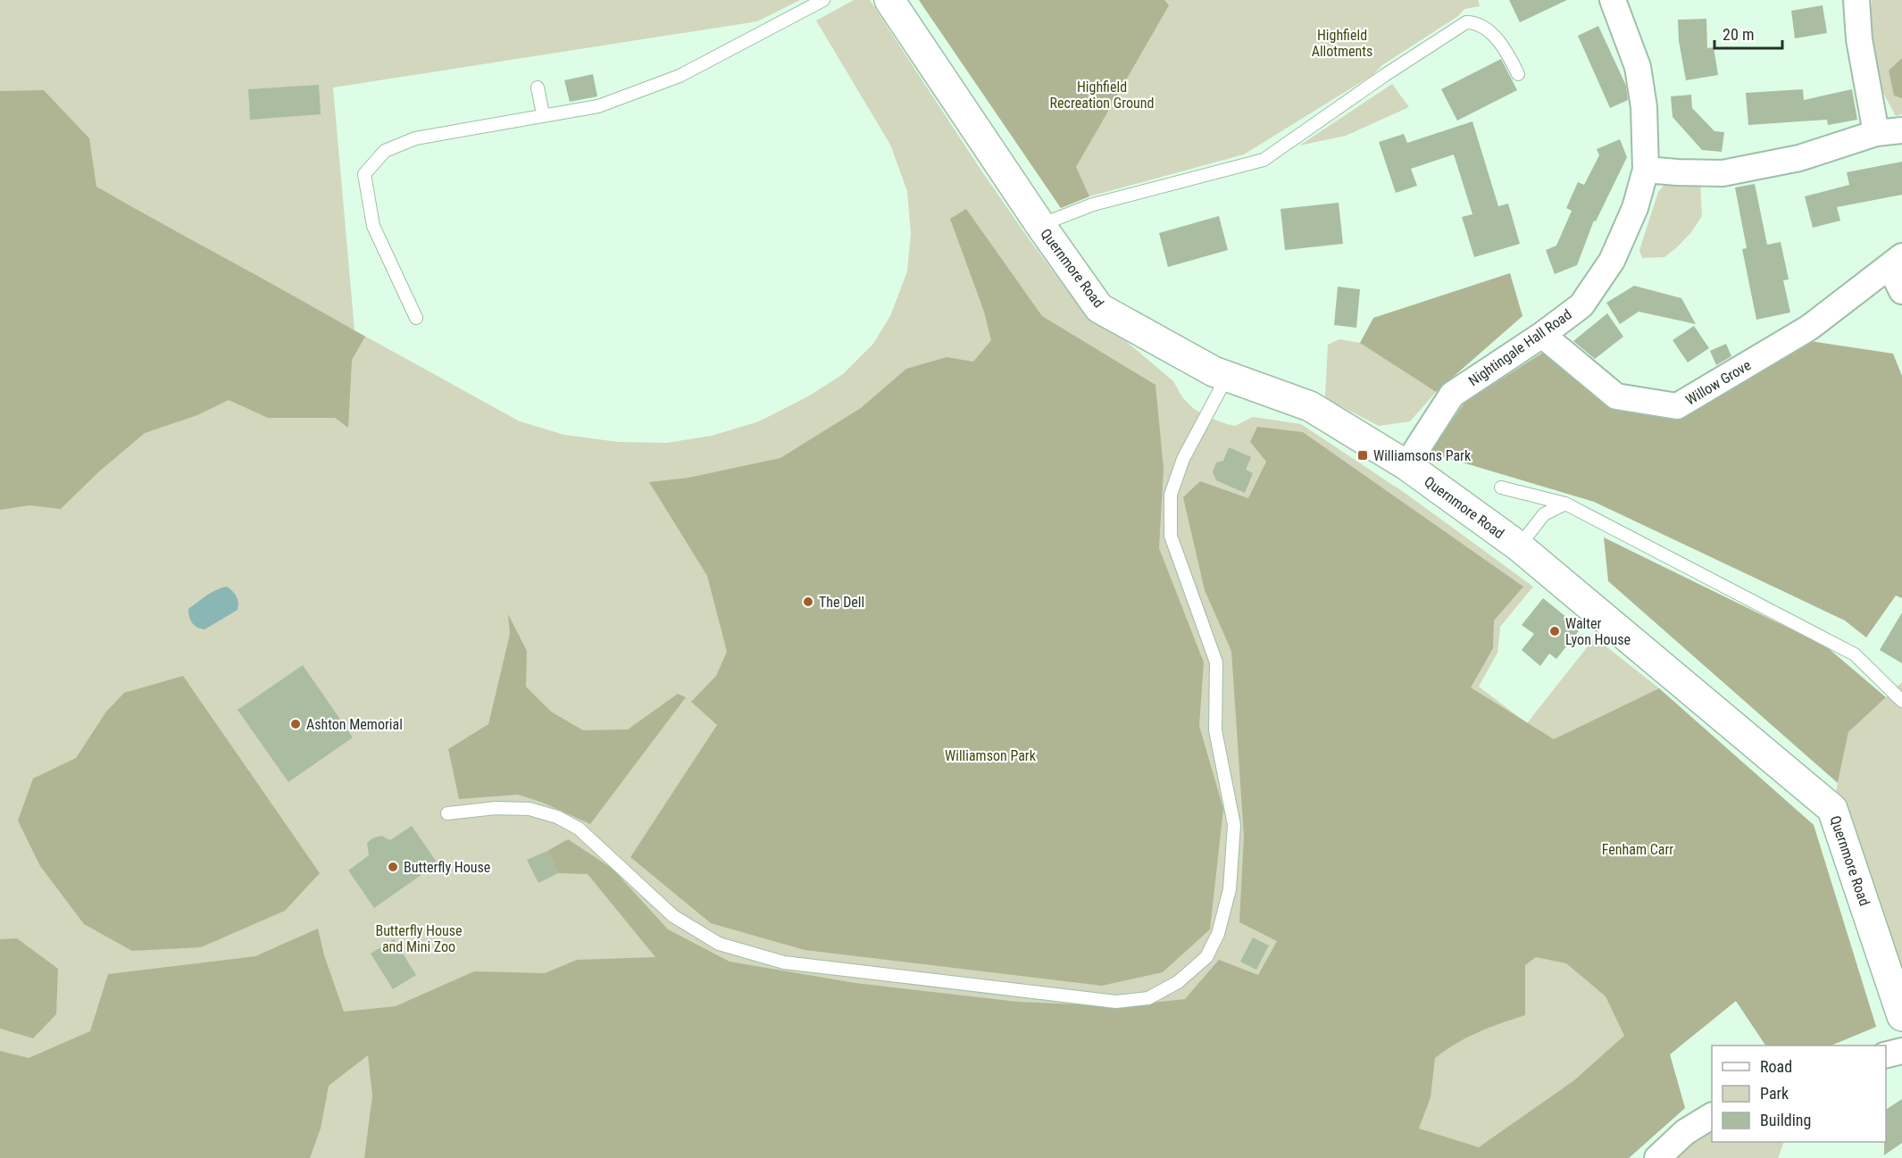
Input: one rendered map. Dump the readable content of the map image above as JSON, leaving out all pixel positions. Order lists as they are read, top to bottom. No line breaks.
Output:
{"streets":{"street":["Quernmore Road","Nightingale Hall Road","Willow Grove"]},"crossings":[["Quernmore Road","Nightingale Hall Road"],["Nightingale Hall Road","Willow Grove"]],"parks":["Highfield Allotments","Highfield Recreation Ground","Williamson Park","Fenham Carr","Butterfly House and Mini Zoo"],"places":{"transit":["Williamsons Park"],"other":["The Dell","Walter Lyon House","Ashton Memorial","Butterfly House"]},"legend":["Road","Park","Building"],"scale_bar":"20 m"}
